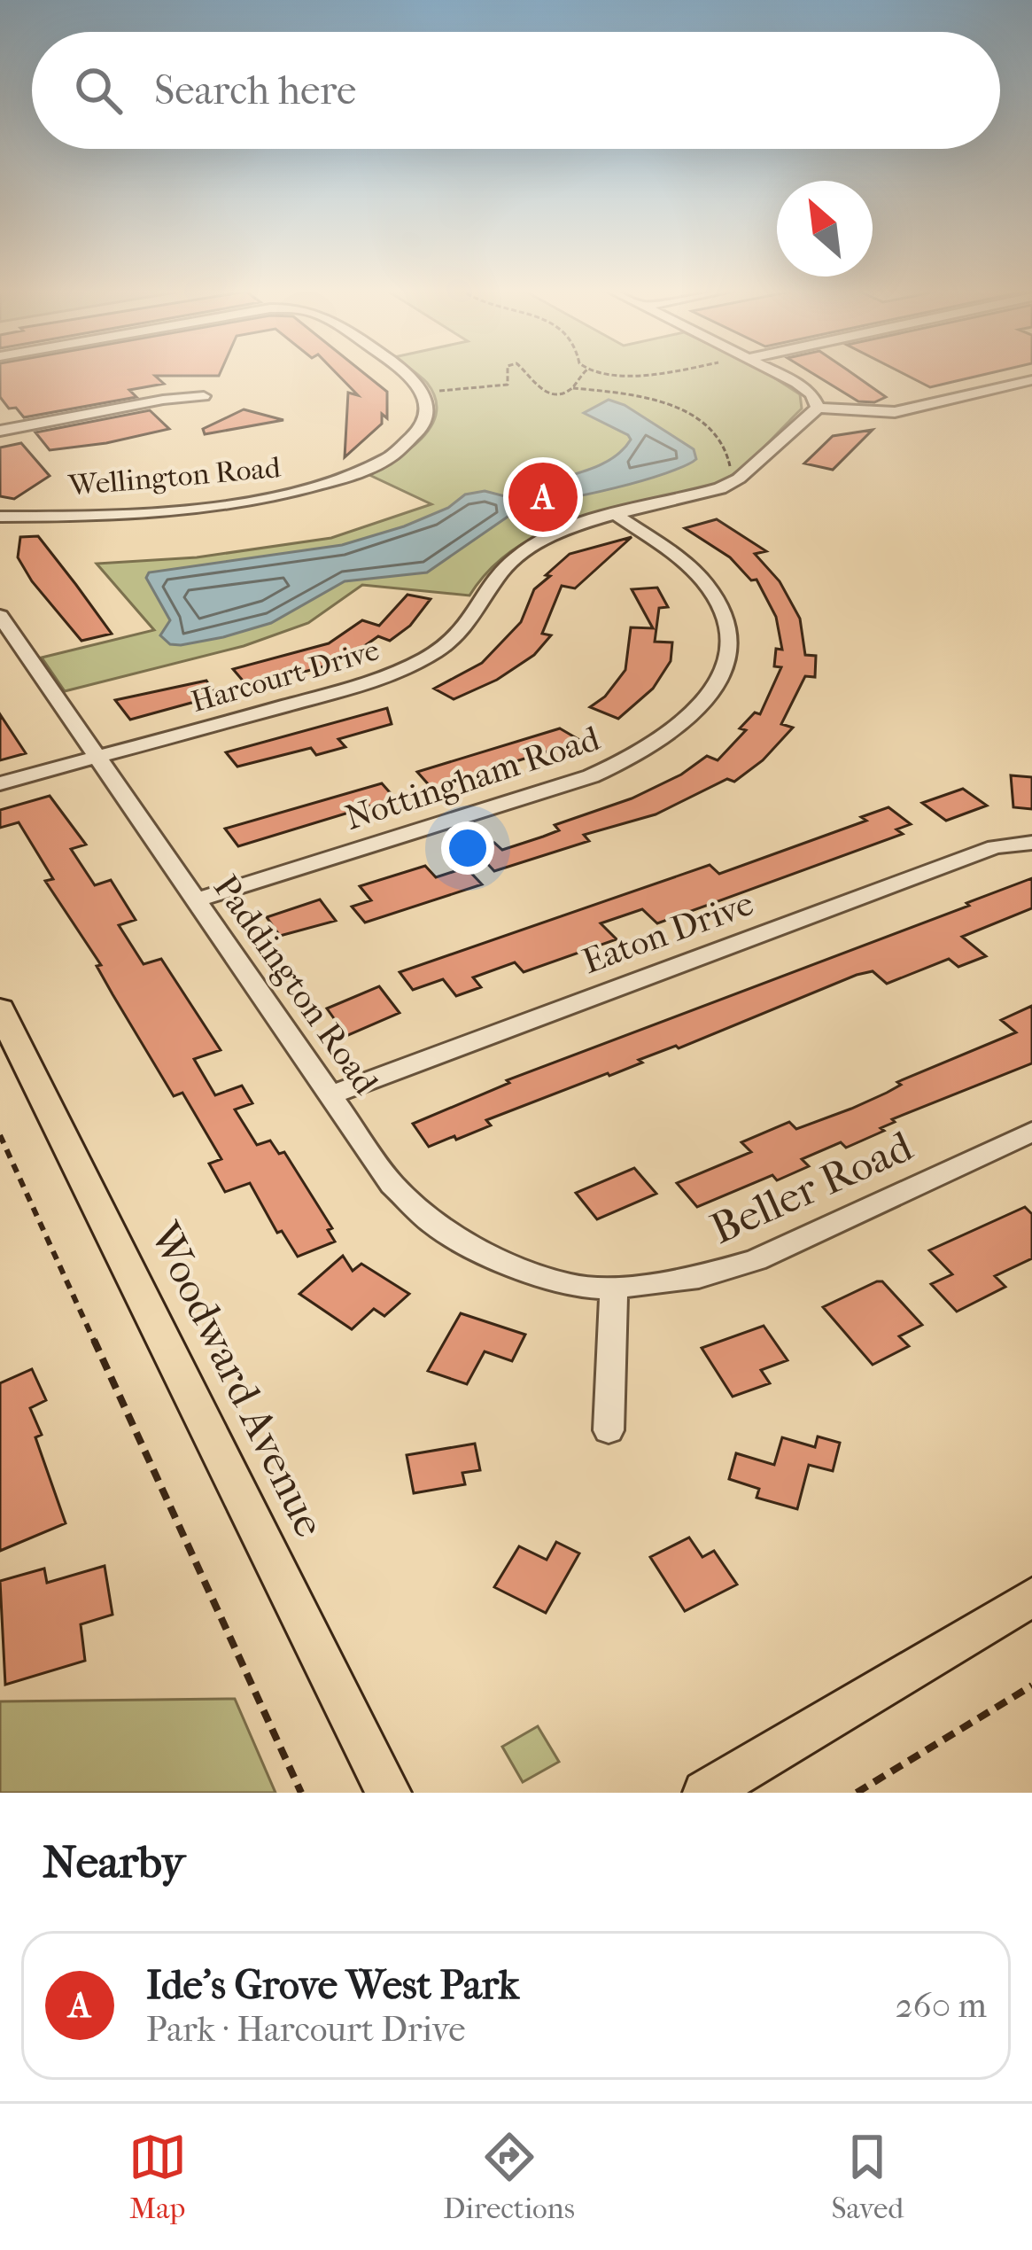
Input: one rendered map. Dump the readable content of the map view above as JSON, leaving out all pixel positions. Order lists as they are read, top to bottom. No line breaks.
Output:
{"streets":{"main road":["Woodward Avenue"],"street":["Wellington Road","Harcourt Drive","Nottingham Road","Eaton Drive","Paddington Road","Beller Road"]},"crossings":[["Harcourt Drive","Nottingham Road"],["Harcourt Drive","Paddington Road"],["Nottingham Road","Paddington Road"],["Eaton Drive","Paddington Road"],["Paddington Road","Beller Road"]],"north":"top left","page":{"search":"Search here","pins":"A","heading":"Nearby","list":[{"mark":"A","name":"Ide's Grove West Park","note":"Park · Harcourt Drive","value":"260 m"}],"nav":["Map","Directions","Saved"]}}
